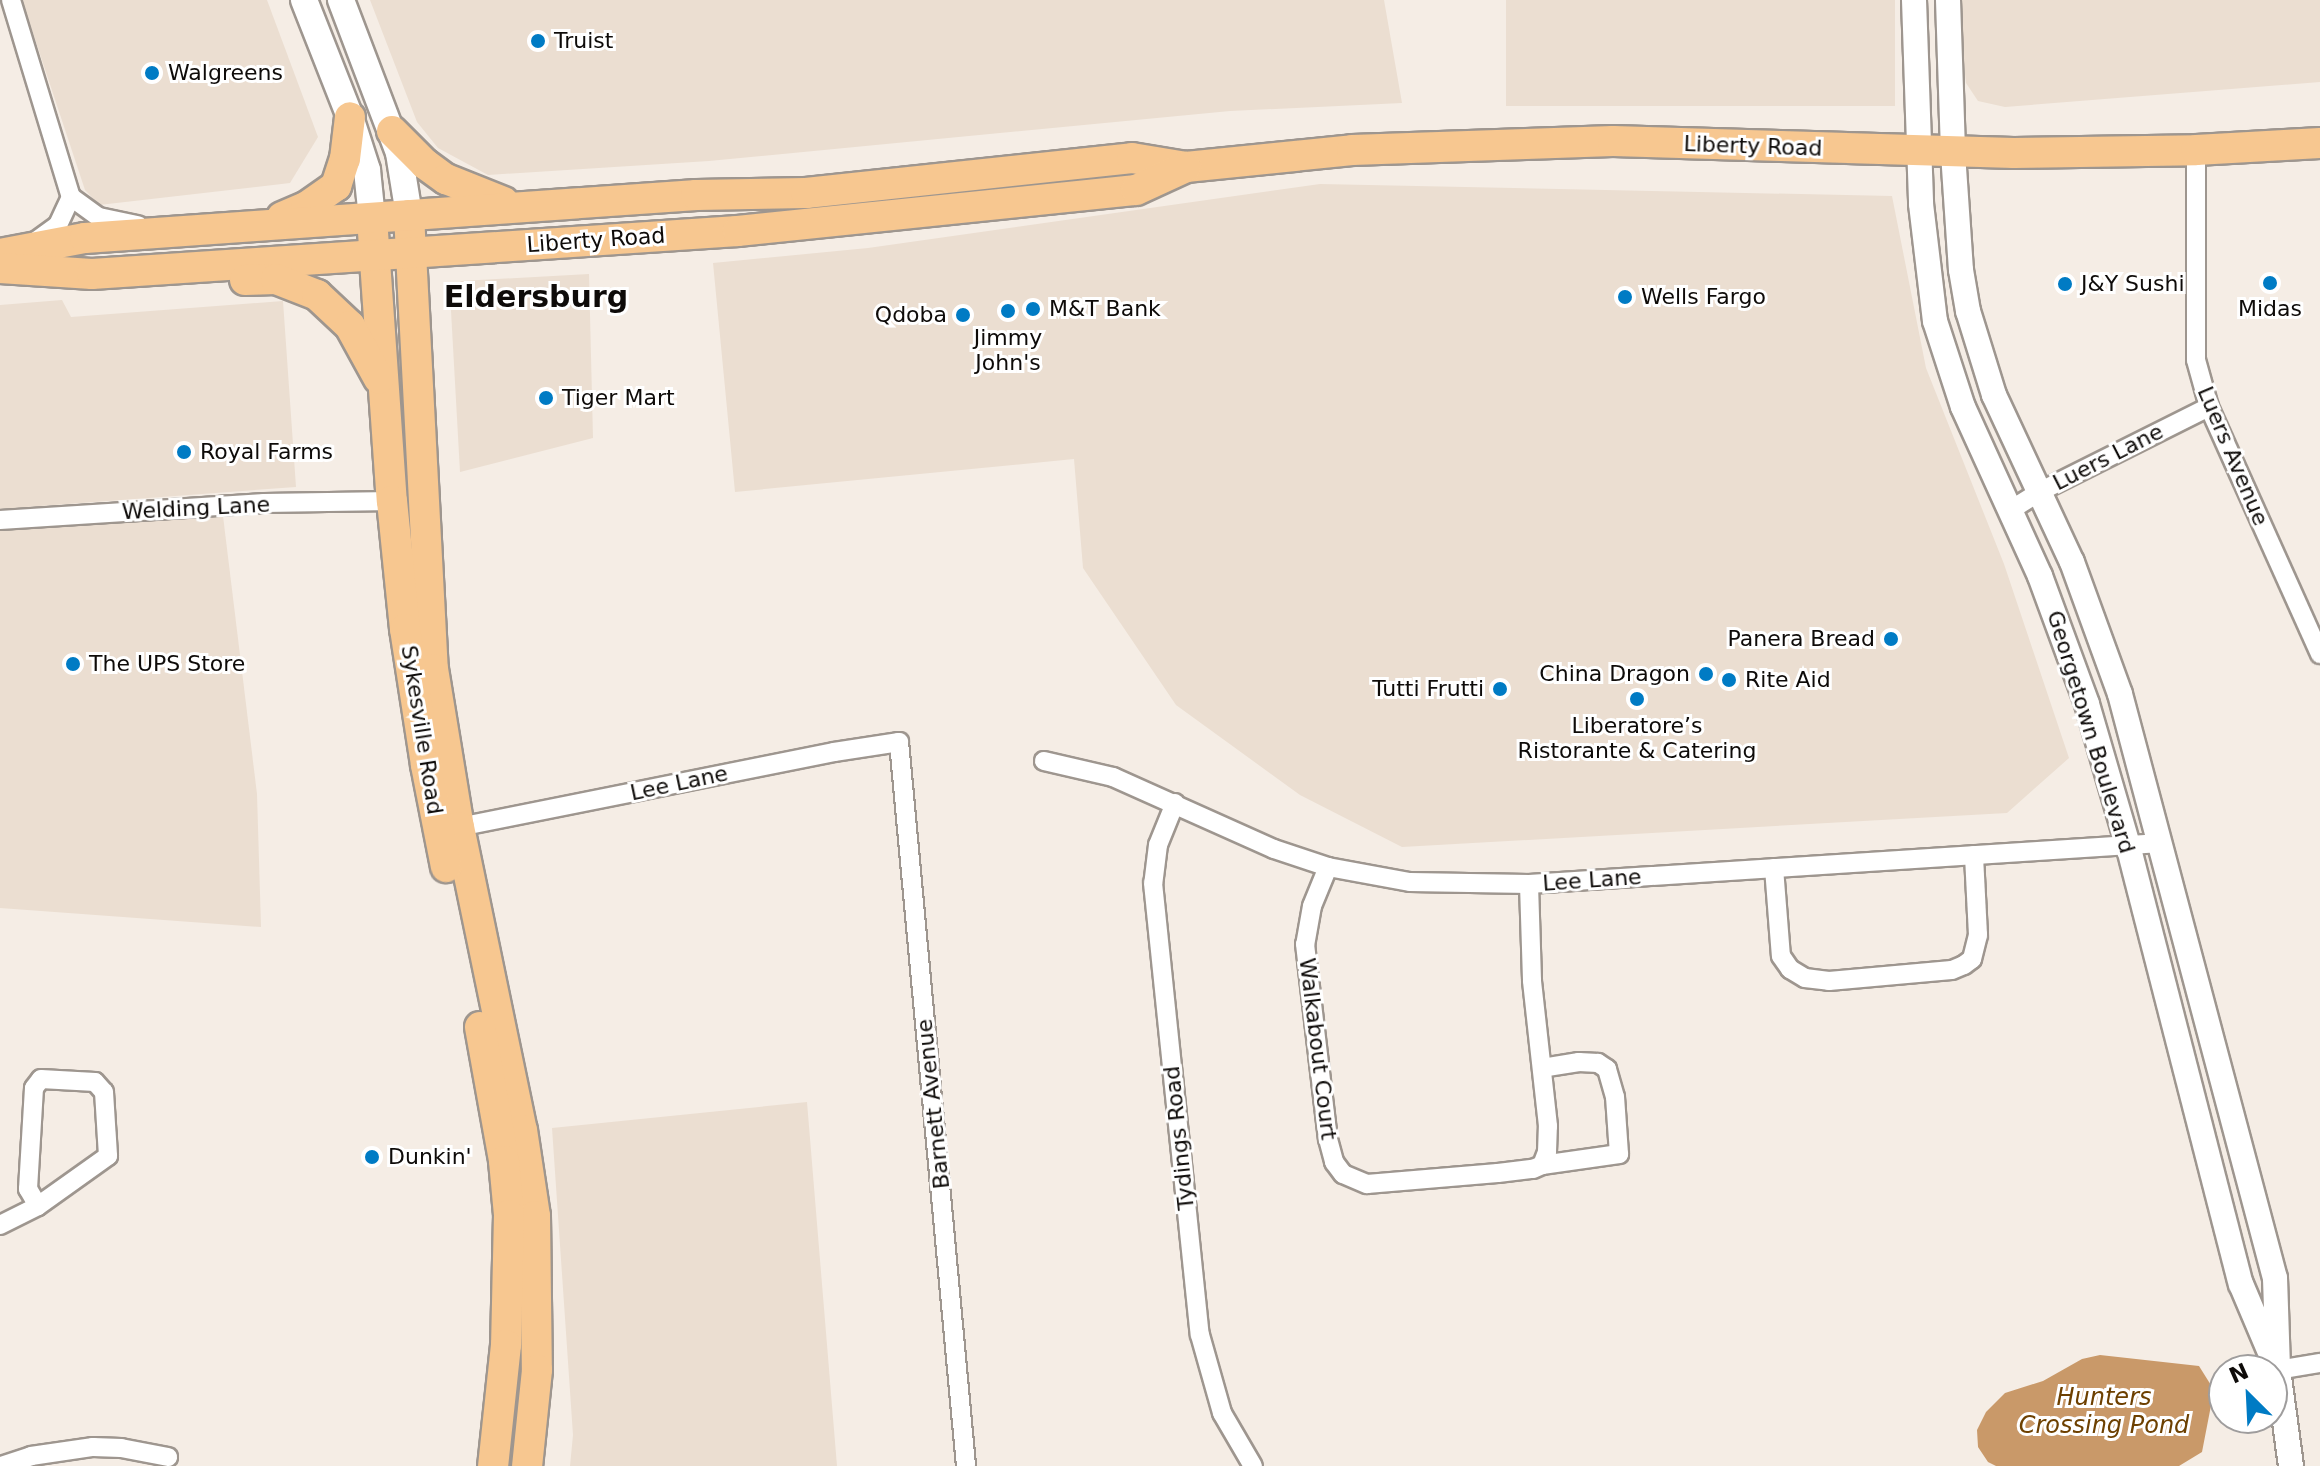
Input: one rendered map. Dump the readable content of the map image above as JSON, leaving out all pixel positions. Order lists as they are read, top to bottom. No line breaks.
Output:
{"streets":{"main road":["Liberty Road","Sykesville Road"],"street":["Luers Avenue","Luers Lane","Welding Lane","Georgetown Boulevard","Lee Lane","Walkabout Court","Barnett Avenue","Tydings Road"]},"crossings":[["Liberty Road","Luers Avenue"],["Liberty Road","Sykesville Road"],["Liberty Road","Georgetown Boulevard"],["Luers Avenue","Luers Lane"],["Luers Lane","Georgetown Boulevard"],["Welding Lane","Sykesville Road"],["Sykesville Road","Lee Lane"],["Georgetown Boulevard","Lee Lane"],["Lee Lane","Walkabout Court"],["Lee Lane","Barnett Avenue"],["Lee Lane","Tydings Road"]],"districts":["Eldersburg"],"water":["Hunters Crossing Pond"],"places":["Truist","Walgreens","Midas","J&Y Sushi","Wells Fargo","M&T Bank","Jimmy John's","Qdoba","Tiger Mart","Royal Farms","Panera Bread","The UPS Store","China Dragon","Rite Aid","Tutti Frutti","Liberatore’s Ristorante & Catering","Dunkin'"],"north":"top left"}
